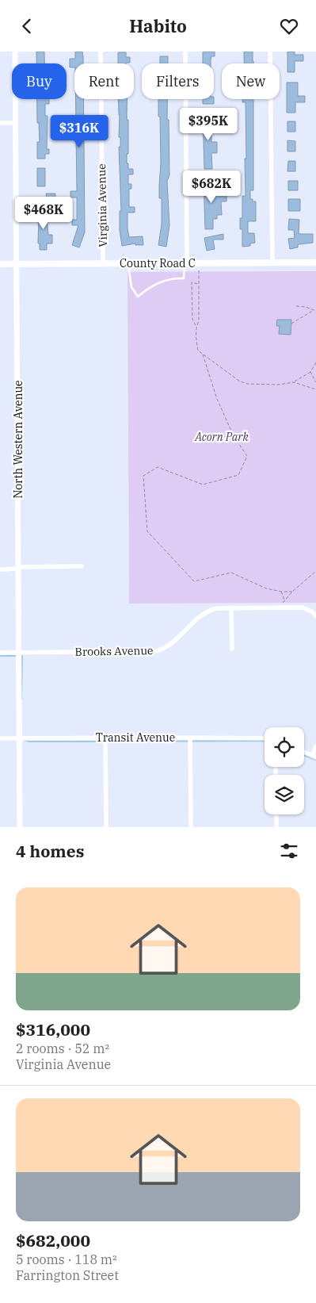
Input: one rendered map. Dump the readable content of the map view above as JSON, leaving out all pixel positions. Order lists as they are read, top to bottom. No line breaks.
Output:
{"streets":{"main road":["County Road C"],"street":["Virginia Avenue","North Western Avenue","Brooks Avenue","Transit Avenue"]},"crossings":[["Virginia Avenue","County Road C"],["County Road C","North Western Avenue"],["North Western Avenue","Brooks Avenue"],["North Western Avenue","Transit Avenue"]],"parks":["Acorn Park"],"page":{"header":"Habito","chip":["Buy","Rent","Filters","New"],"price":["$395K","$316K","$682K","$468K"],"heading":"4 homes","list":[{"name":"$316,000","note":"2 rooms · 52 m² · Virginia Avenue"},{"name":"$682,000","note":"5 rooms · 118 m² · Farrington Street"}]}}
